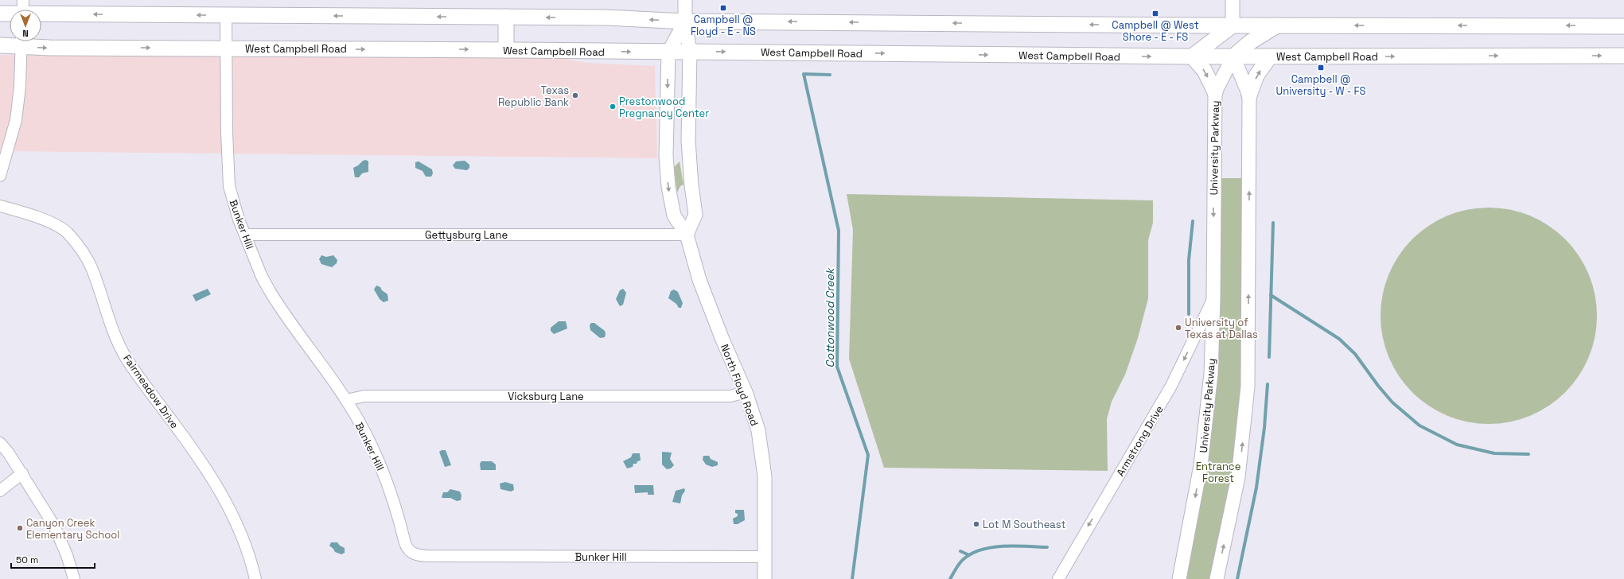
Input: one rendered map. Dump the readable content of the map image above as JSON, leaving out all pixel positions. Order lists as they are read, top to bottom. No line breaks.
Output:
{"streets":{"main road":["West Campbell Road"],"street":["University Parkway","Bunker Hill","Gettysburg Lane","North Floyd Road","Fairmeadow Drive","Vicksburg Lane","Armstrong Drive"]},"crossings":[["West Campbell Road","University Parkway"],["West Campbell Road","Bunker Hill"],["West Campbell Road","North Floyd Road"],["University Parkway","Armstrong Drive"],["Bunker Hill","Gettysburg Lane"],["Bunker Hill","North Floyd Road"],["Bunker Hill","Vicksburg Lane"],["Gettysburg Lane","North Floyd Road"],["North Floyd Road","Vicksburg Lane"]],"water":["Cottonwood Creek"],"parks":["Entrance Forest"],"places":{"transit":["Campbell @ Floyd - E - NS","Campbell @ West Shore - E - FS","Campbell @ University - W - FS"],"other":["Texas Republic Bank","Prestonwood Pregnancy Center","University of Texas at Dallas","Lot M Southeast","Canyon Creek Elementary School"]},"scale_bar":"50 m","north":"bottom"}
